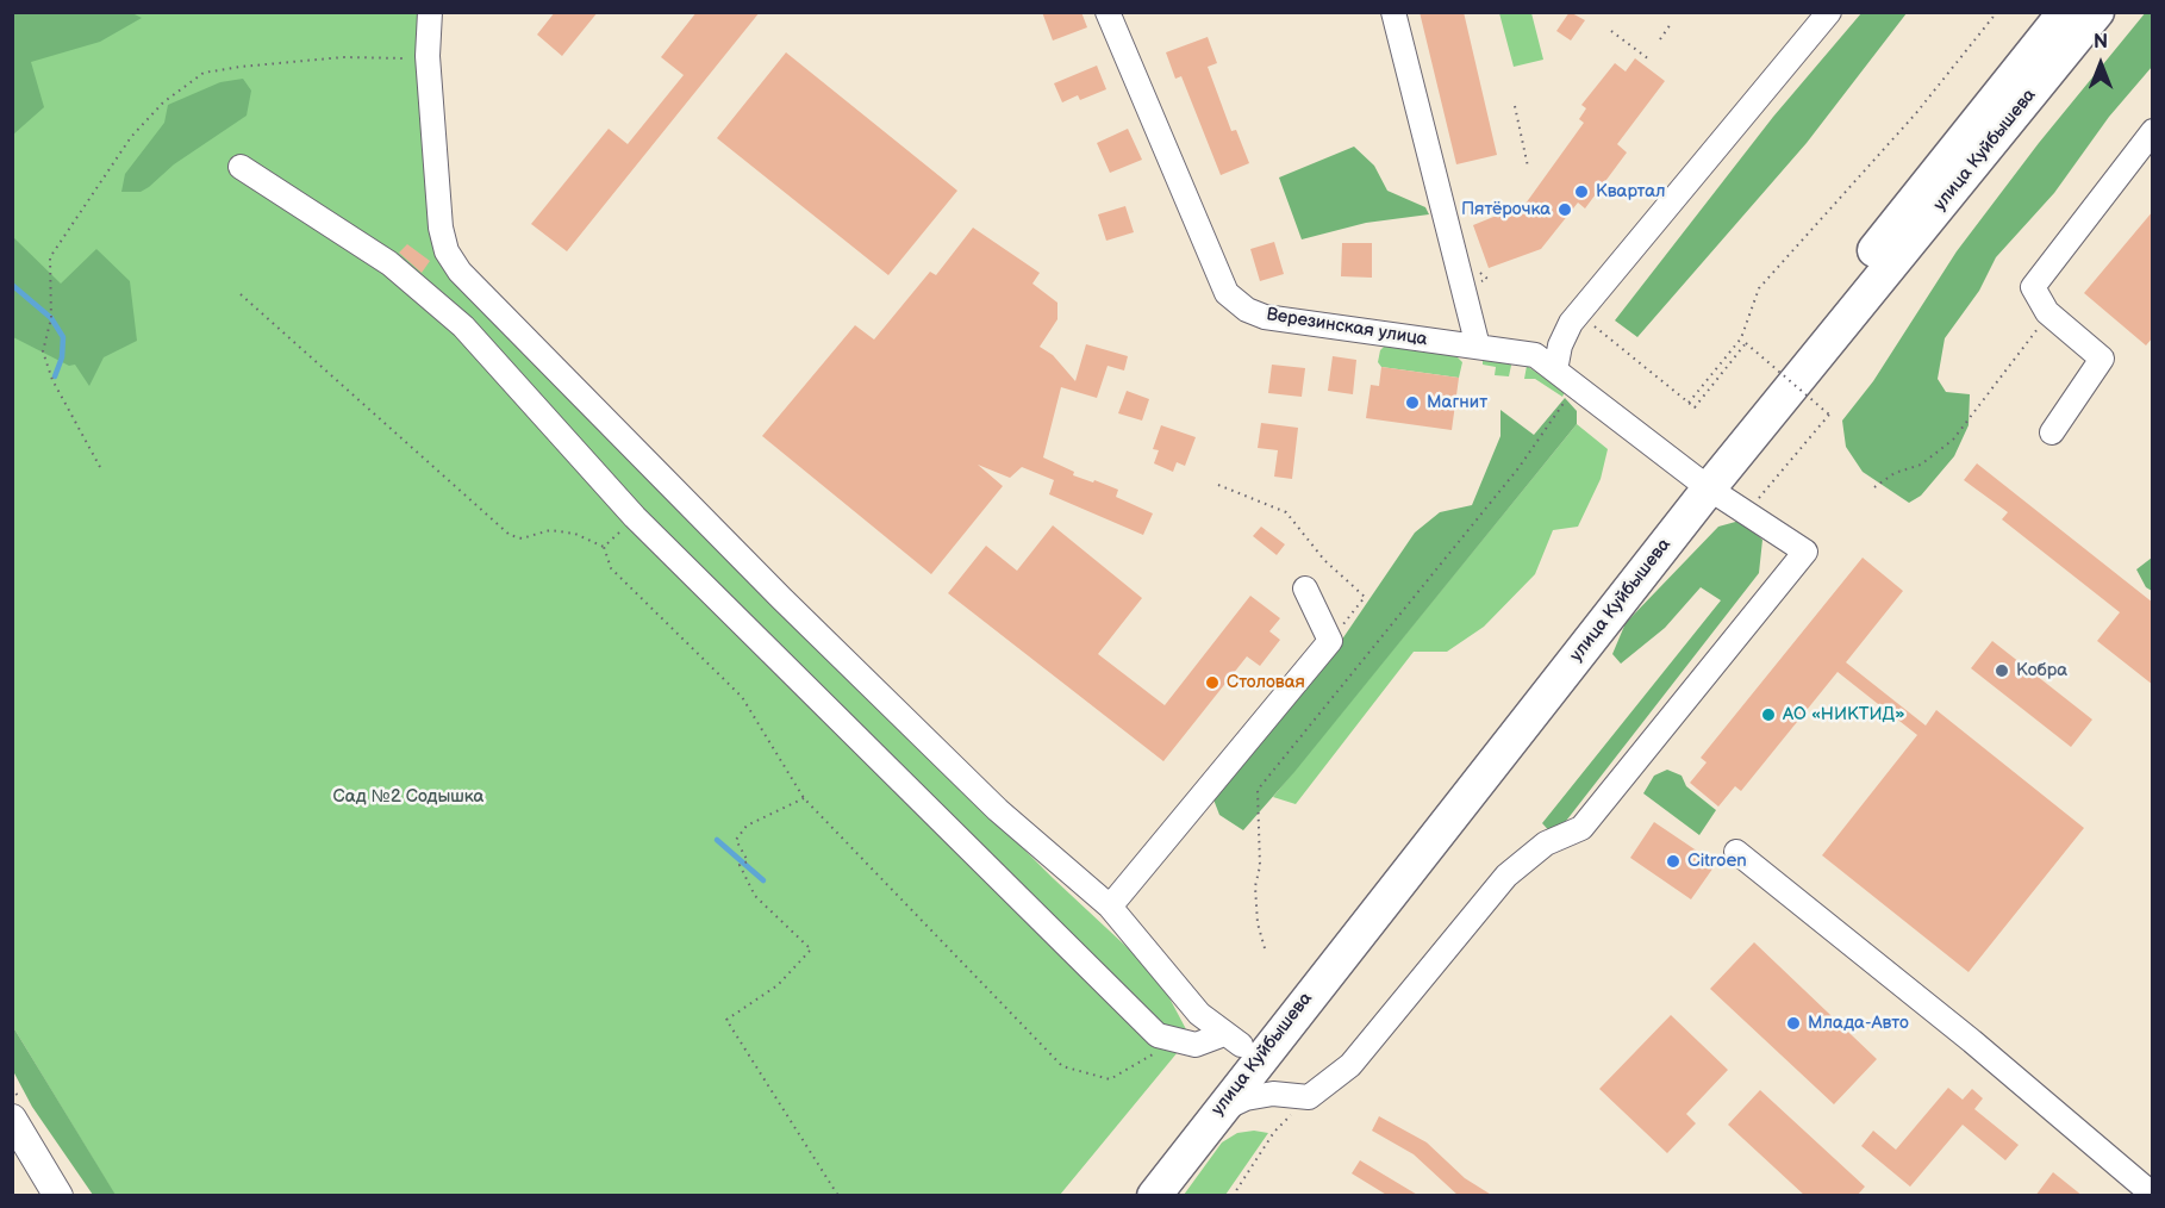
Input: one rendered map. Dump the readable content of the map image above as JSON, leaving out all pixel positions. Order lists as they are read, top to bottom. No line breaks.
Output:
{"streets":{"highway":["улица Куйбышева"],"street":["Верезинская улица"]},"crossings":[["улица Куйбышева","Верезинская улица"]],"parks":["Сад №2 Содышка"],"places":["Квартал","Пятёрочка","Магнит","Кобра","Столовая","АО «НИКТИД»","Citroen","Млада-Авто"],"north":"top"}
